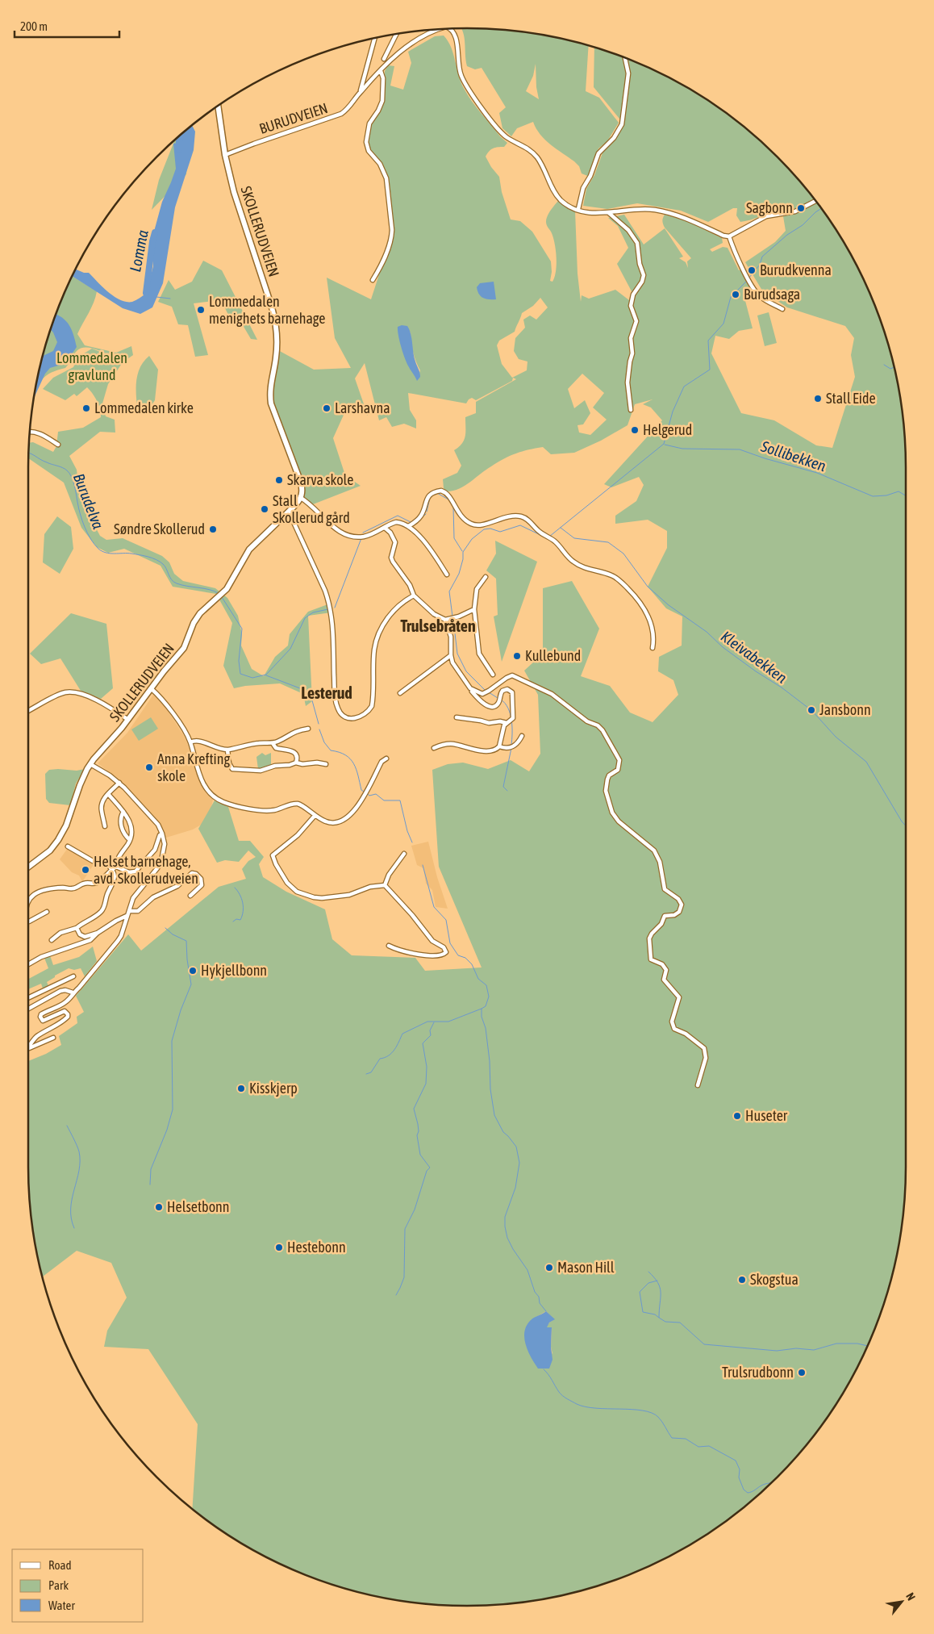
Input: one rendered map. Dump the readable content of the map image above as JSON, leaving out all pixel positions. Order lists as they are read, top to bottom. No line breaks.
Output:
{"streets":{"street":["BURUDVEIEN","SKOLLERUDVEIEN"]},"crossings":[["BURUDVEIEN","SKOLLERUDVEIEN"]],"districts":["Trulsebråten","Lesterud"],"water":["Lomma","Sollibekken","Burudelva","Kleivabekken"],"parks":["Lommedalen gravlund"],"places":["Sagbonn","Burudkvenna","Burudsaga","Lommedalen menighets barnehage","Stall Eide","Lommedalen kirke","Larshavna","Helgerud","Skarva skole","Stall Skollerud gård","Søndre Skollerud","Kullebund","Jansbonn","Anna Krefting skole","Helset barnehage, avd. Skollerudveien","Hykjellbonn","Kisskjerp","Huseter","Helsetbonn","Hestebonn","Mason Hill","Skogstua","Trulsrudbonn"],"legend":["Road","Park","Water"],"scale_bar":"200 m","north":"top right"}
